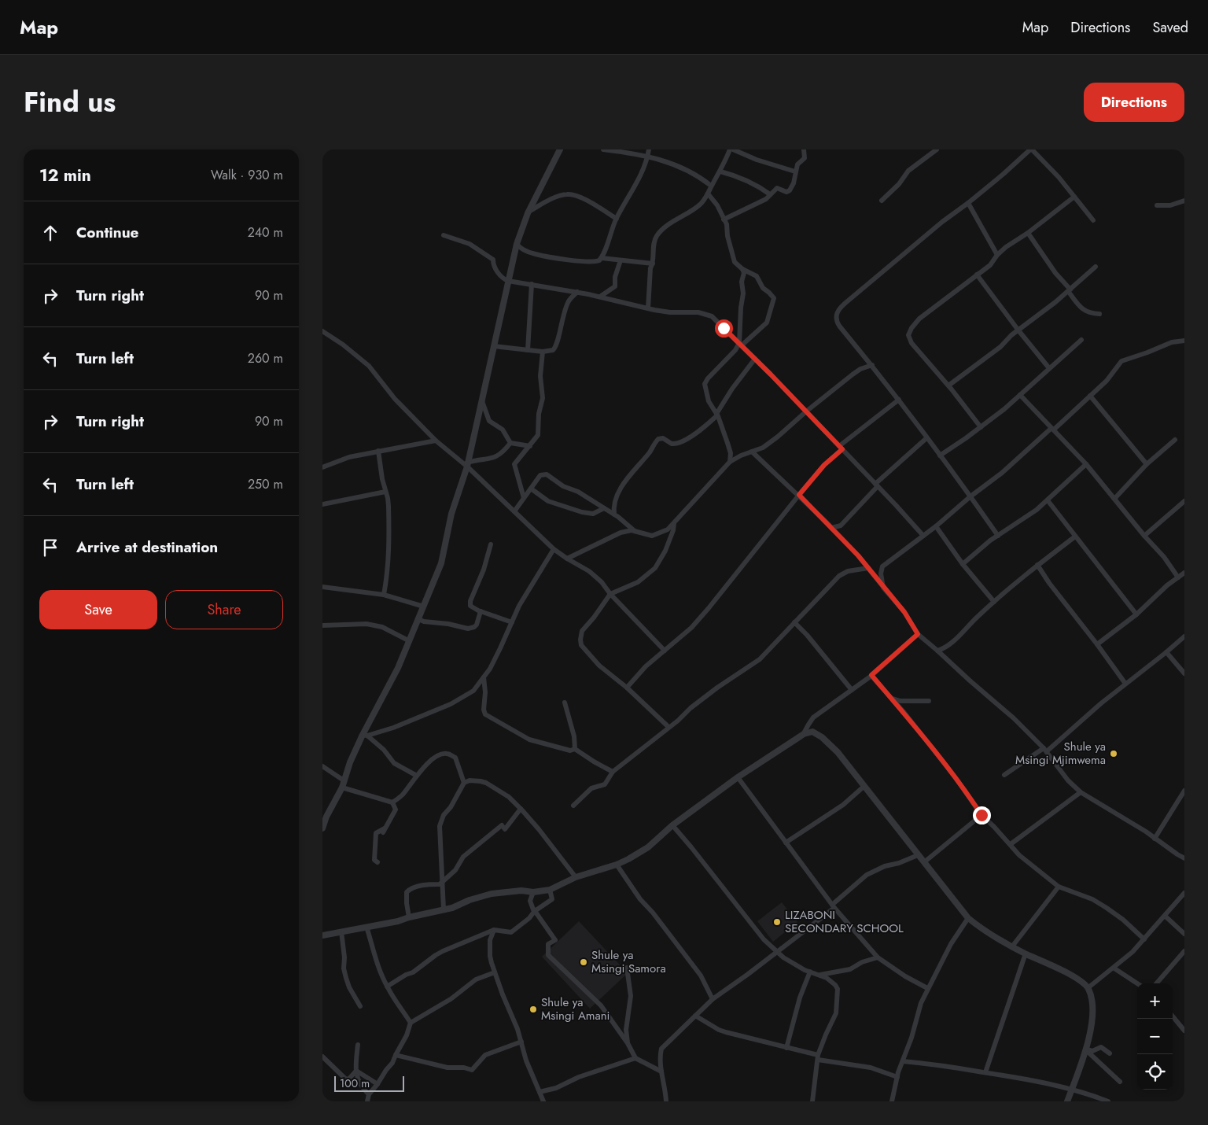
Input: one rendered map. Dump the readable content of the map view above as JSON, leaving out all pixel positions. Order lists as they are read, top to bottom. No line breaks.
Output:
{"places":["Shule ya Msingi Mjimwema","LIZABONI SECONDARY SCHOOL","Shule ya Msingi Samora","Shule ya Msingi Amani"],"scale_bar":"100 m","page":{"header":"Map","nav":["Map","Directions","Saved"],"title":"Find us","buttons":["Directions",["Save","Share"]],"heading":["12 min","Walk · 930 m"],"list":[["Continue","240 m"],["Turn right","90 m"],["Turn left","260 m"],["Turn right","90 m"],["Turn left","250 m"],"Arrive at destination"],"map_buttons":["+","−"],"scale":"100 m"}}
